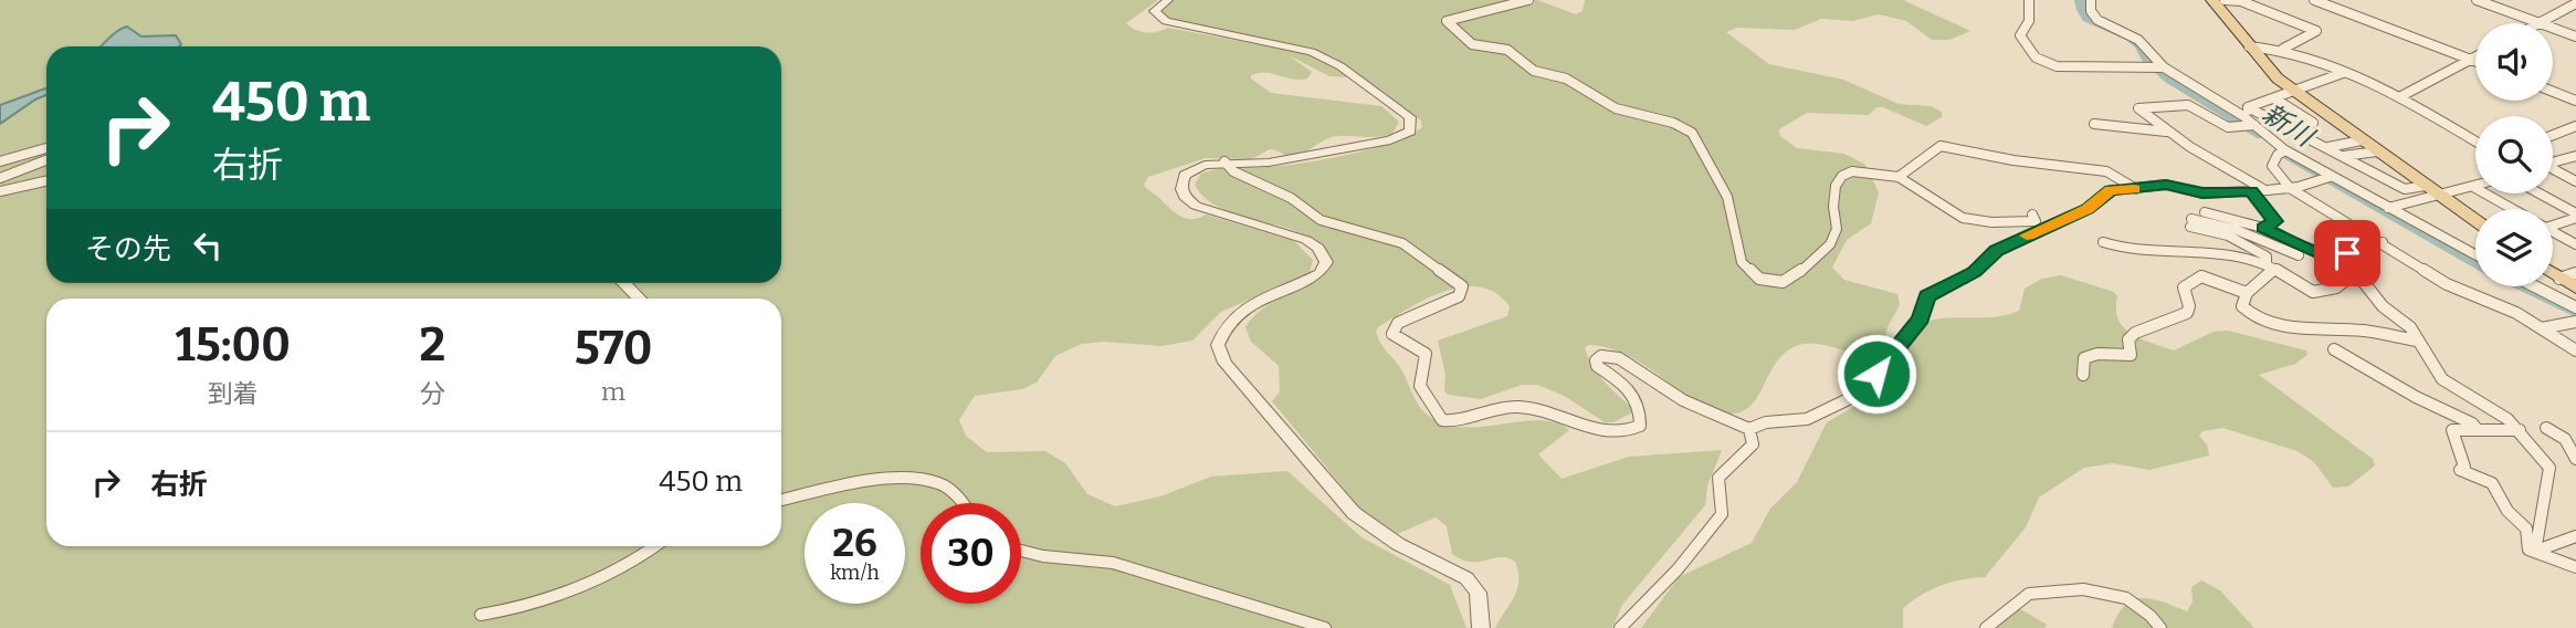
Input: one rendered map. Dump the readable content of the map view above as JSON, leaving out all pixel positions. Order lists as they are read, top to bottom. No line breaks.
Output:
{"water":["新川"],"page":{"turn":["450 m","右折"],"then":"その先","eta":["15:00","到着","2","分","570","m"],"list":[{"name":"右折","value":"450 m"}],"speed":"26 km/h","limit":"30"}}
